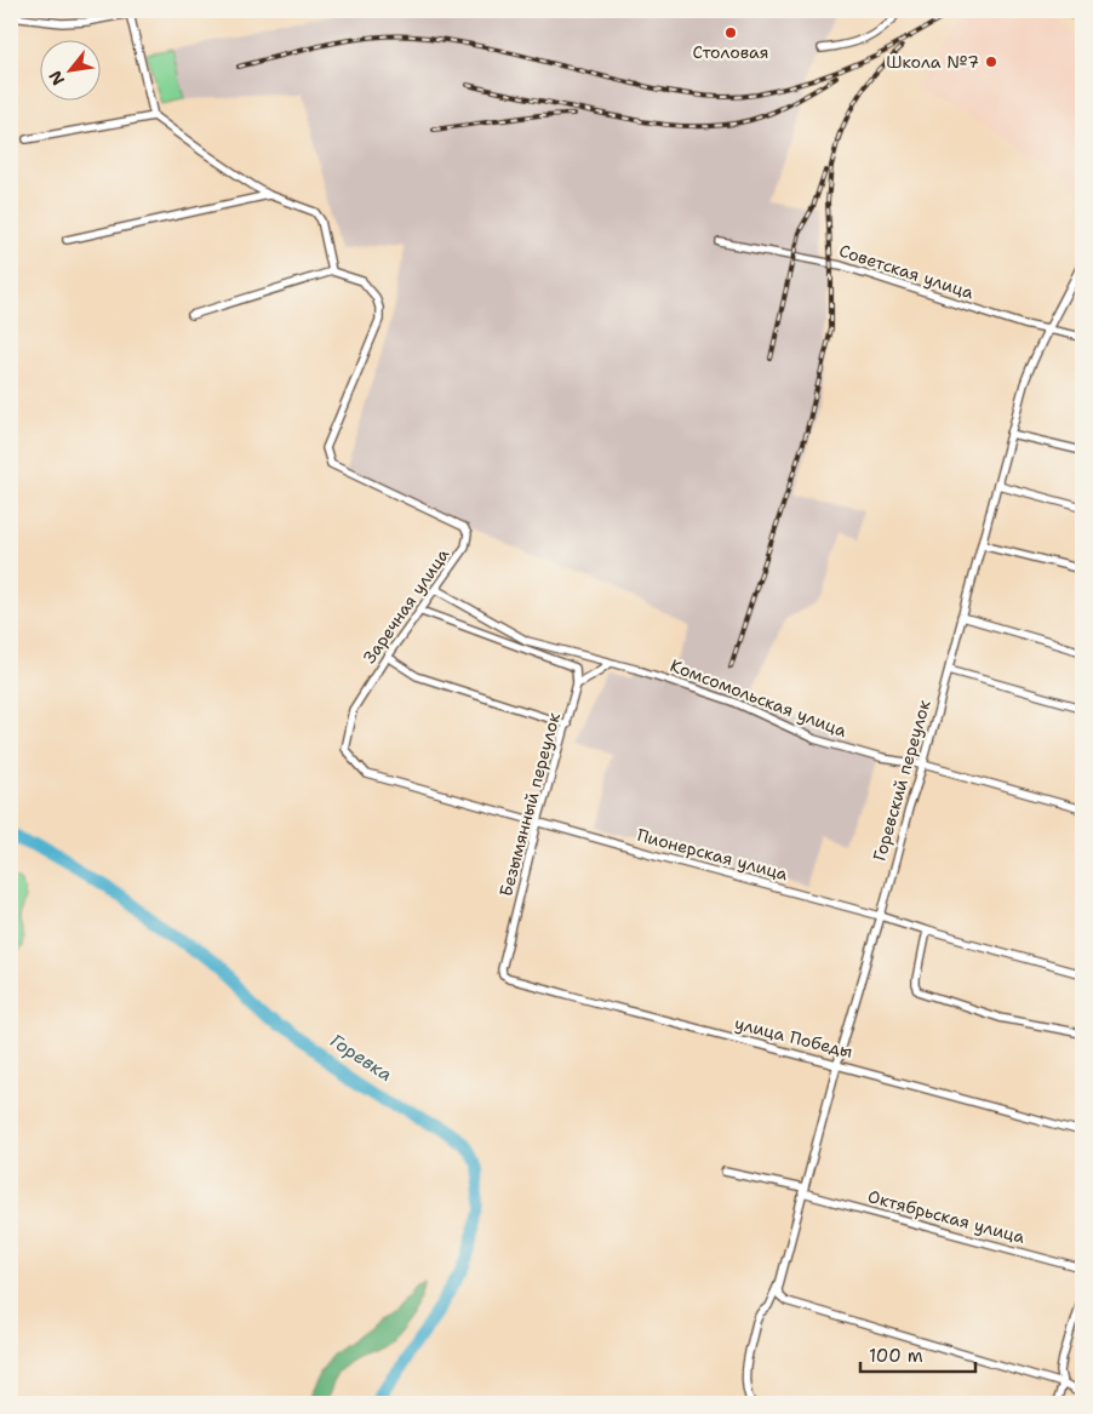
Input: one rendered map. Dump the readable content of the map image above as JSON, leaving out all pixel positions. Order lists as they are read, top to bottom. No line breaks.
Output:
{"streets":{"street":["Советская улица","Заречная улица","Комсомольская улица","Горевский переулок","Безымянный переулок","Пионерская улица","улица Победы","Октябрьская улица"]},"crossings":[["Советская улица","Горевский переулок"],["Заречная улица","Комсомольская улица"],["Заречная улица","Пионерская улица"],["Комсомольская улица","Горевский переулок"],["Горевский переулок","Пионерская улица"],["Горевский переулок","улица Победы"],["Горевский переулок","Октябрьская улица"],["Безымянный переулок","Пионерская улица"],["Безымянный переулок","улица Победы"]],"water":["Горевка"],"places":["Столовая","Школа №7"],"scale_bar":"100 m","north":"bottom left"}
